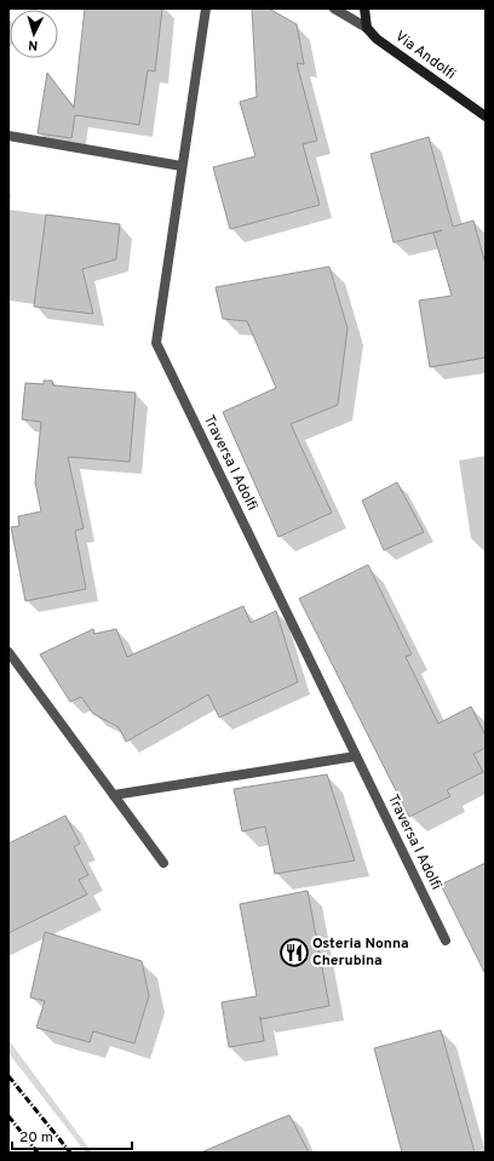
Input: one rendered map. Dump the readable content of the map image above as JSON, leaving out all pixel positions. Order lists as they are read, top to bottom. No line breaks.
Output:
{"streets":{"street":["Via Andolfi","Traversa I Adolfi"]},"places":{"restaurant":["Osteria Nonna Cherubina"]},"scale_bar":"20 m","north":"bottom"}
